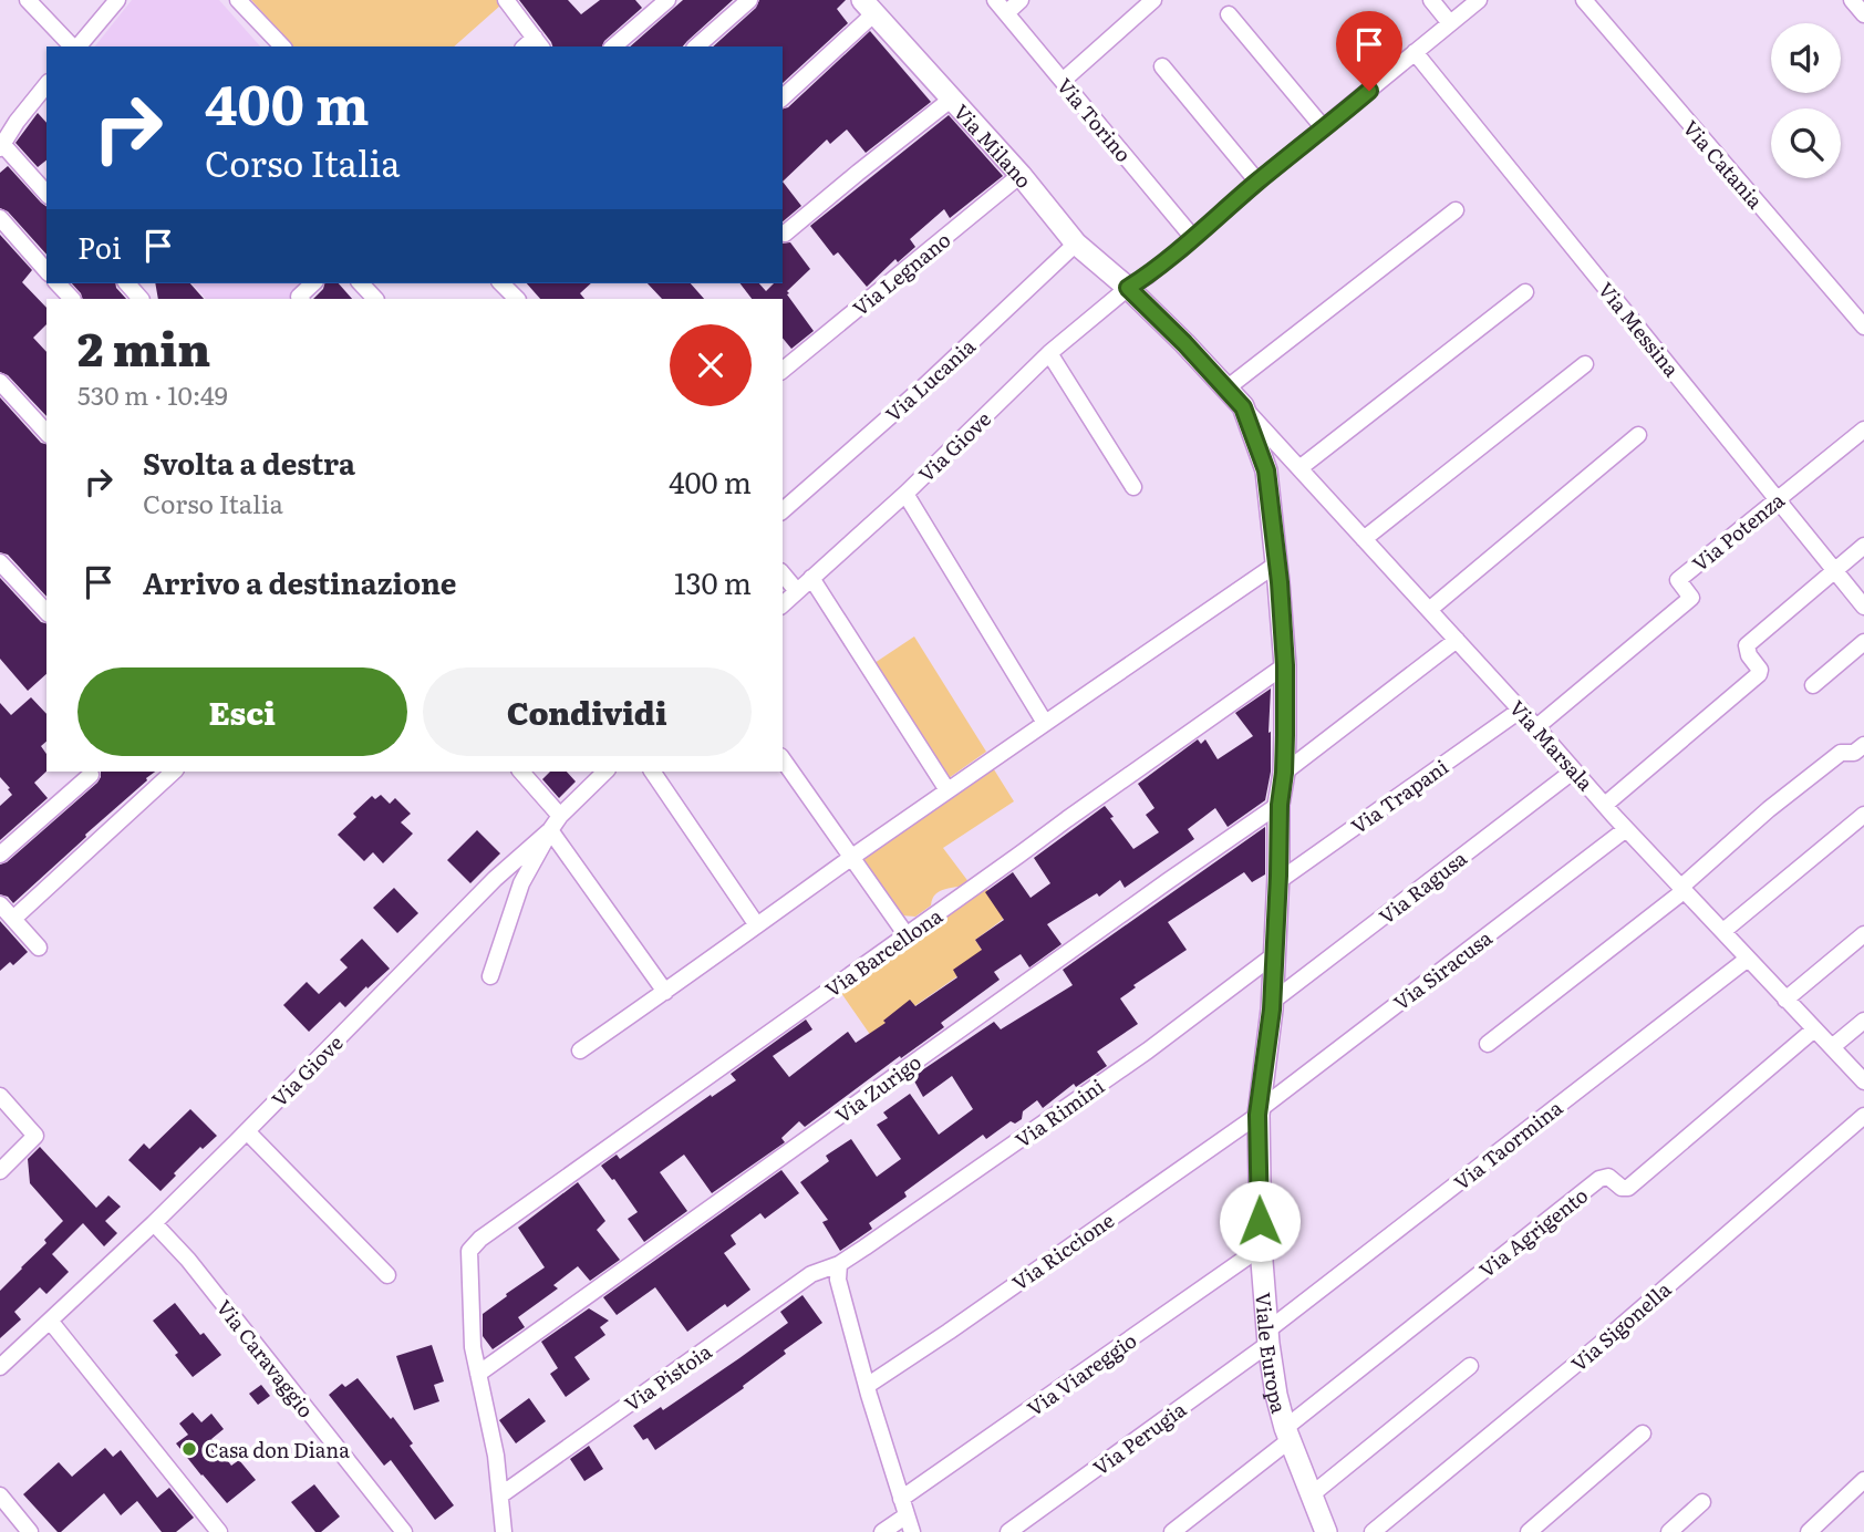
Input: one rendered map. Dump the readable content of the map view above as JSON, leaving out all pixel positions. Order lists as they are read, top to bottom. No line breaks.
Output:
{"streets":{"street":["Via Torino","Via Milano","Via Catania","Via Legnano","Via Messina","Via Lucania","Via Giove","Via Potenza","Via Marsala","Via Trapani","Via Ragusa","Via Barcellona","Via Siracusa","Via Zurigo","Via Rimini","Via Taormina","Via Agrigento","Via Riccione","Via Sigonella","Viale Europa","Via Caravaggio","Via Viareggio","Via Pistoia","Via Perugia"]},"crossings":[["Via Torino","Via Giove"],["Via Milano","Via Legnano"],["Via Milano","Via Lucania"],["Via Milano","Via Giove"],["Via Milano","Viale Europa"],["Via Messina","Via Giove"],["Via Messina","Via Potenza"],["Via Giove","Viale Europa"],["Via Giove","Via Caravaggio"],["Via Potenza","Via Marsala"],["Via Marsala","Via Trapani"],["Via Marsala","Via Ragusa"],["Via Marsala","Via Siracusa"],["Via Marsala","Via Taormina"],["Via Marsala","Via Agrigento"],["Via Marsala","Viale Europa"],["Via Trapani","Viale Europa"],["Via Ragusa","Viale Europa"],["Via Barcellona","Via Zurigo"],["Via Barcellona","Viale Europa"],["Via Siracusa","Via Riccione"],["Via Siracusa","Viale Europa"],["Via Zurigo","Viale Europa"],["Via Rimini","Viale Europa"],["Via Rimini","Via Pistoia"],["Via Taormina","Viale Europa"],["Via Taormina","Via Perugia"],["Via Agrigento","Viale Europa"],["Via Riccione","Viale Europa"],["Viale Europa","Via Viareggio"],["Viale Europa","Via Perugia"]],"places":["Casa don Diana"],"page":{"turn":["400 m","Corso Italia"],"then":"Poi","heading":["2 min","530 m · 10:49"],"list":[{"name":"Svolta a destra","note":"Corso Italia","value":"400 m"},{"name":"Arrivo a destinazione","value":"130 m"}],"buttons":["Esci","Condividi"]}}
